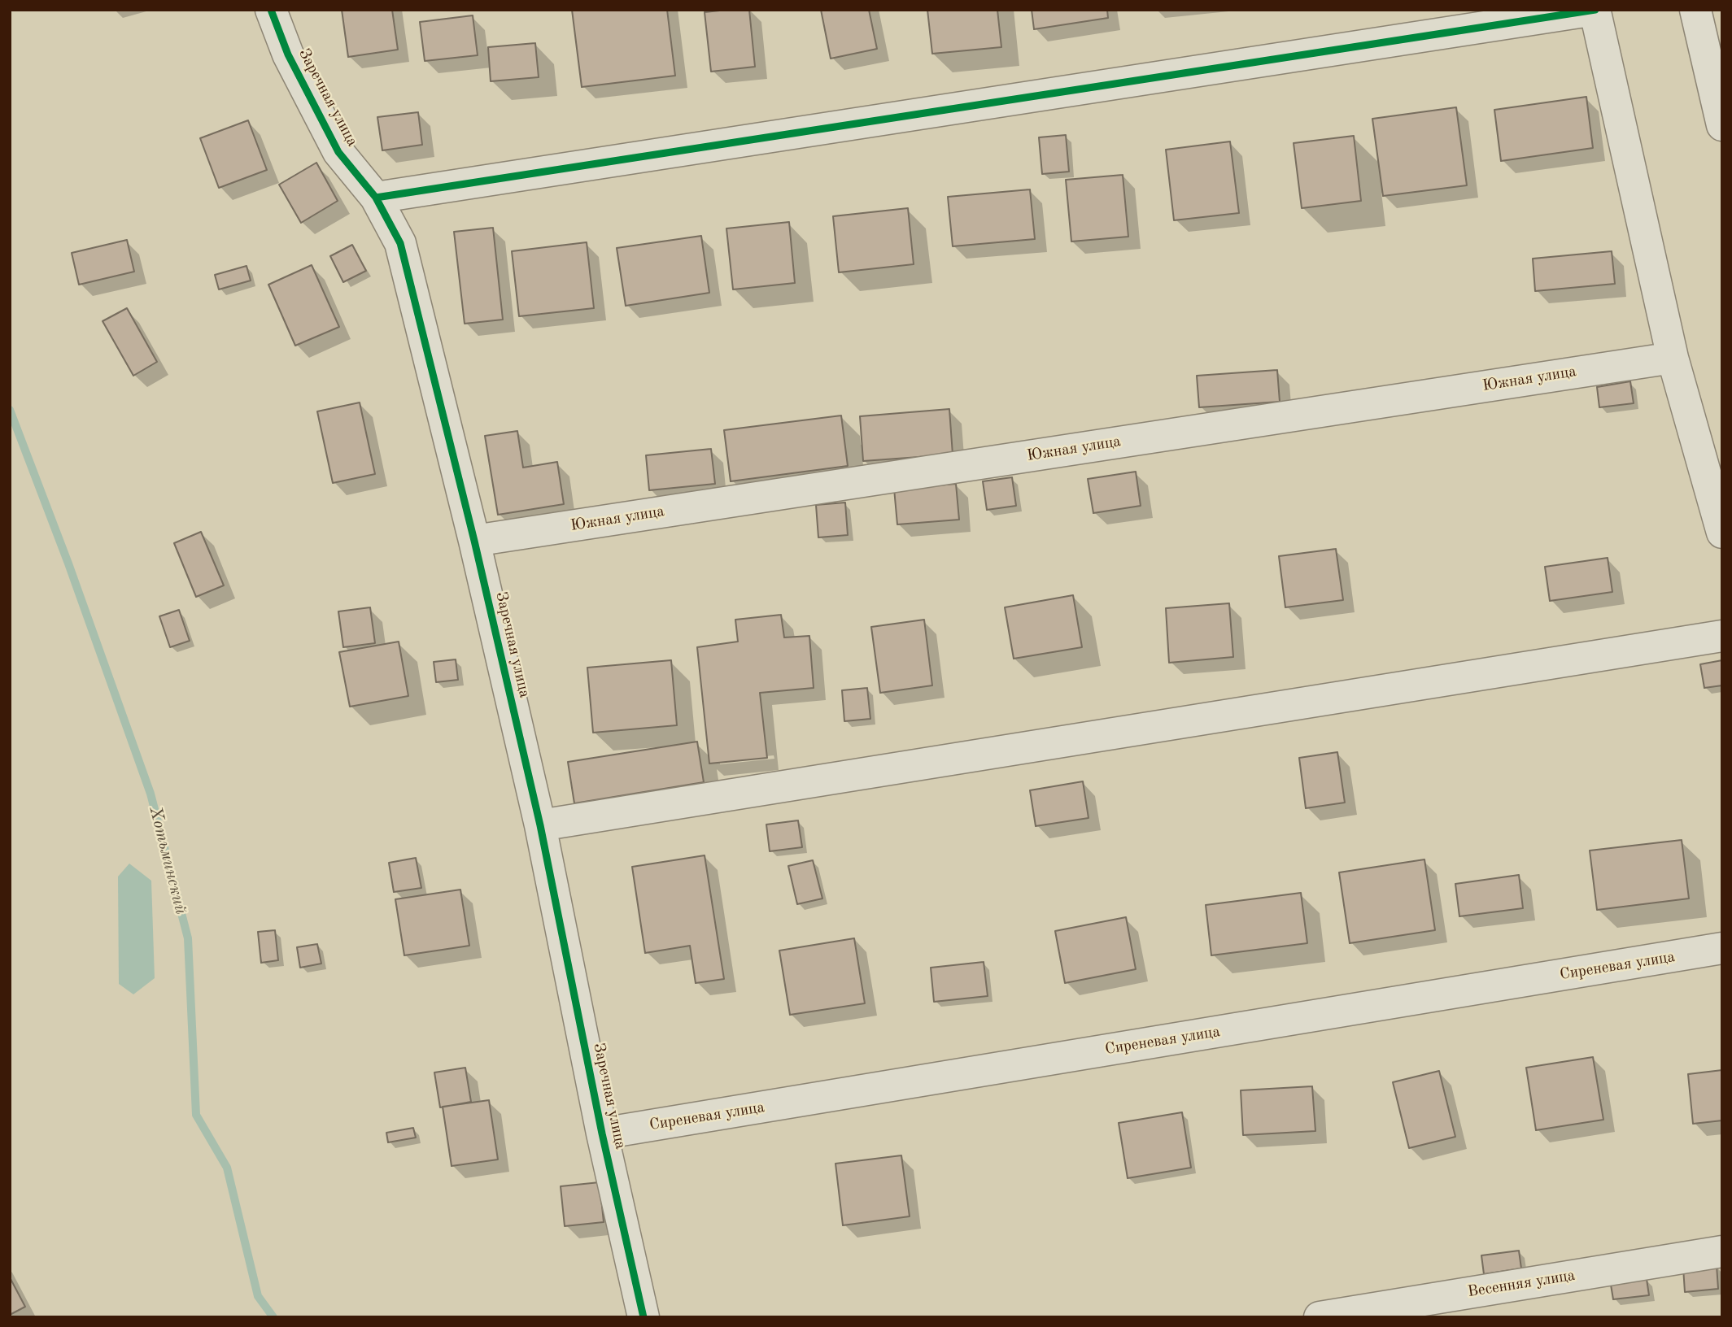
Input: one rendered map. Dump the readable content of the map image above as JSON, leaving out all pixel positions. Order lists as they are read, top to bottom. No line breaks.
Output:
{"streets":{"street":["Заречная улица","Южная улица","Сиреневая улица","Весенняя улица"]},"crossings":[["Заречная улица","Южная улица"],["Заречная улица","Сиреневая улица"]],"water":["Хотьминский"]}
